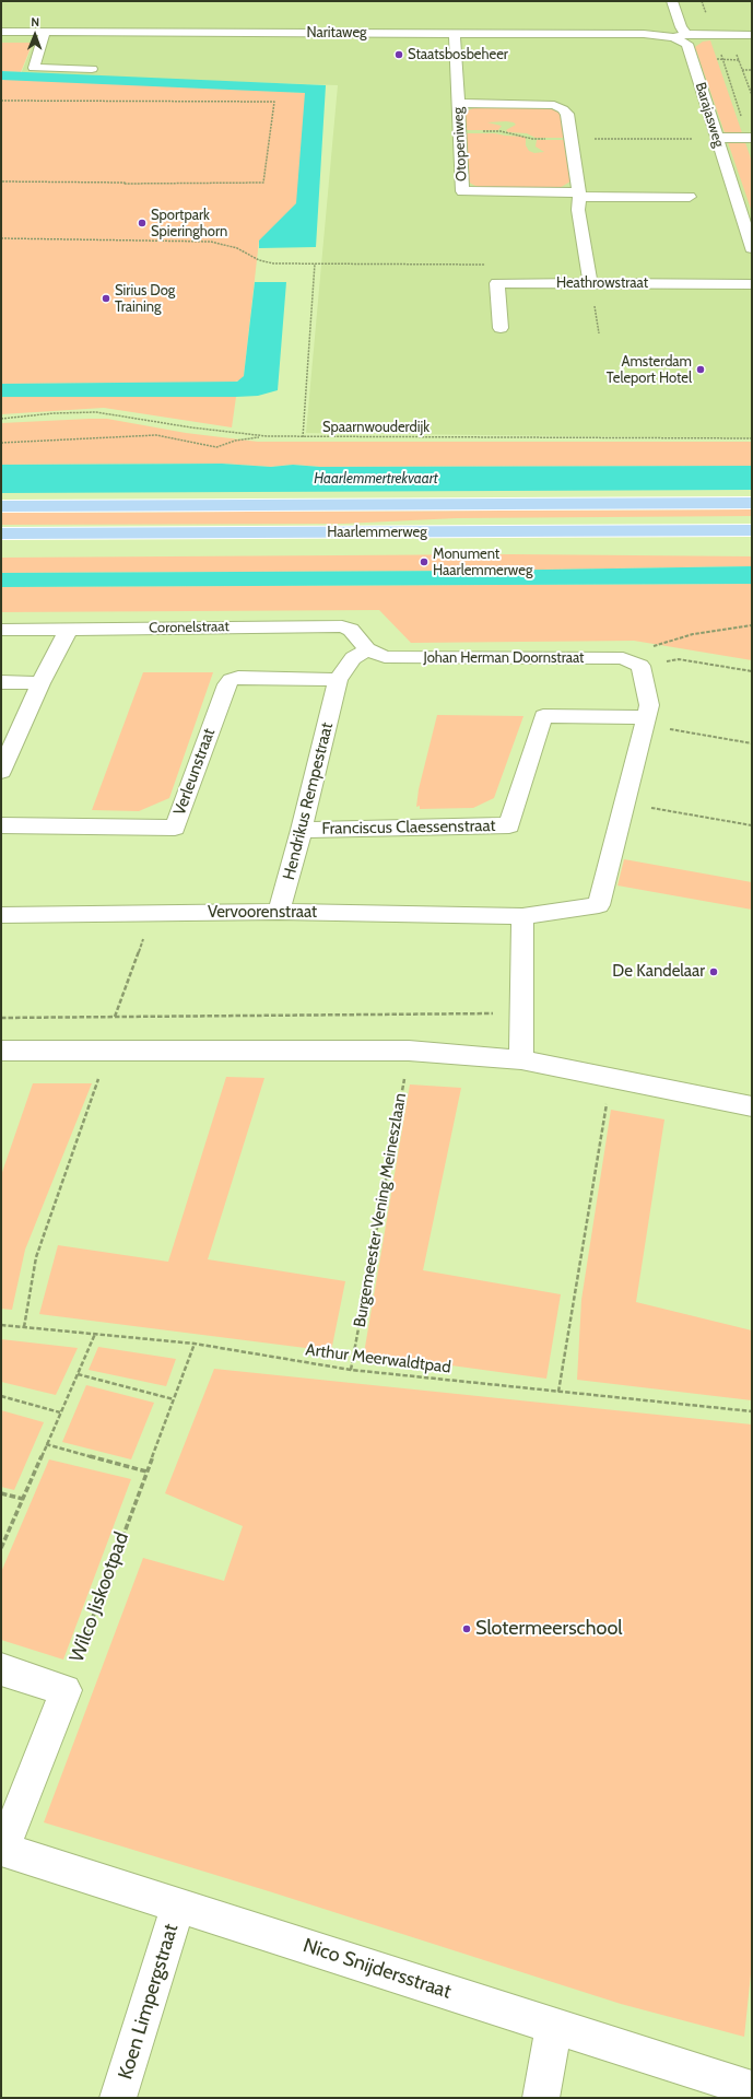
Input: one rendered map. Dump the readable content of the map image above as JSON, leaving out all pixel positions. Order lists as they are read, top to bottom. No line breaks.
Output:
{"streets":{"main road":["Haarlemmerweg"],"street":["Naritaweg","Barajasweg","Otopeniweg","Heathrowstraat","Coronelstraat","Johan Herman Doornstraat","Verleunstraat","Hendrikus Rempestraat","Franciscus Claessenstraat","Vervoorenstraat","Nico Snijdersstraat","Koen Limpergstraat"],"path":["Spaarnwouderdijk","Burgemeester Vening Meineszlaan","Arthur Meerwaldtpad","Wilco Jiskootpad"]},"crossings":[["Naritaweg","Barajasweg"],["Naritaweg","Otopeniweg"],["Coronelstraat","Johan Herman Doornstraat"],["Coronelstraat","Hendrikus Rempestraat"],["Johan Herman Doornstraat","Hendrikus Rempestraat"],["Verleunstraat","Hendrikus Rempestraat"],["Hendrikus Rempestraat","Franciscus Claessenstraat"],["Hendrikus Rempestraat","Vervoorenstraat"],["Burgemeester Vening Meineszlaan","Arthur Meerwaldtpad"],["Arthur Meerwaldtpad","Wilco Jiskootpad"],["Nico Snijdersstraat","Koen Limpergstraat"]],"water":["Haarlemmertrekvaart"],"places":["Staatsbosbeheer","Sportpark Spieringhorn","Sirius Dog Training","Amsterdam Teleport Hotel","Monument Haarlemmerweg","De Kandelaar","Slotermeerschool"],"north":"top"}
